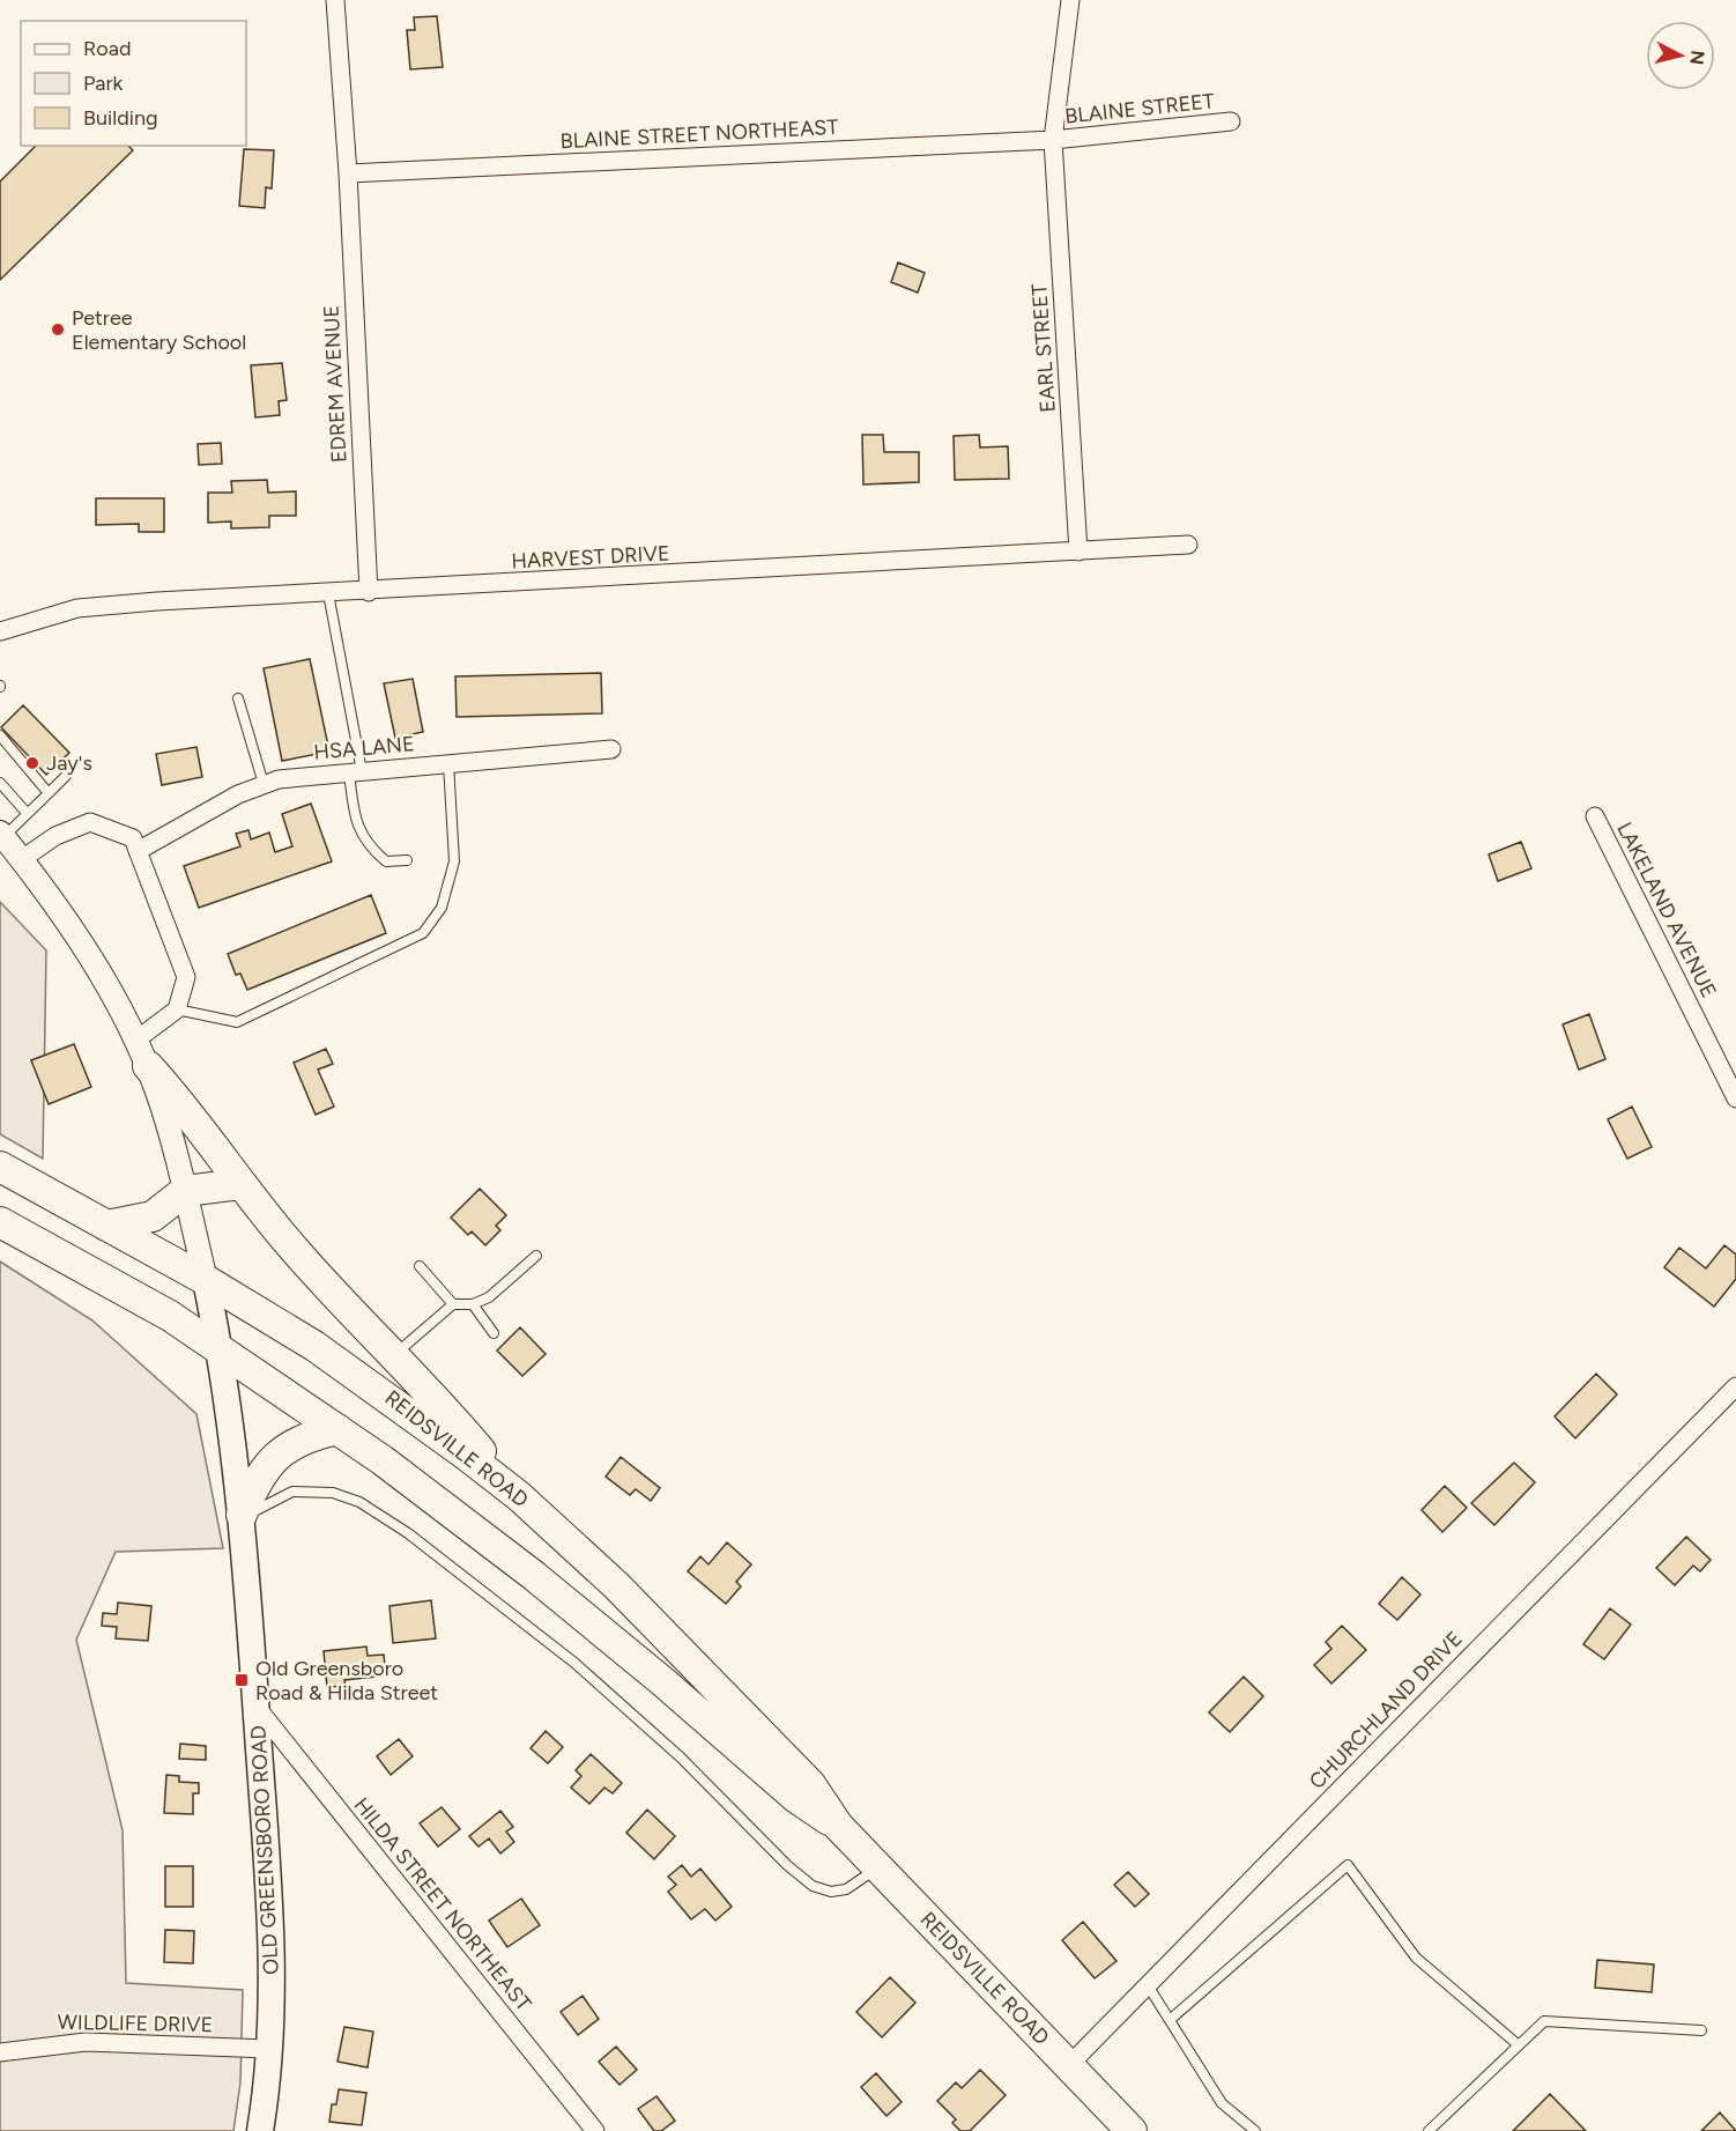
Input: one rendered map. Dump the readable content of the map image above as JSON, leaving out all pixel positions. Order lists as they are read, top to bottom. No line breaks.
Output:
{"streets":{"highway":["REIDSVILLE ROAD"],"main road":["OLD GREENSBORO ROAD"],"street":["BLAINE STREET","BLAINE STREET NORTHEAST","EARL STREET","EDREM AVENUE","HARVEST DRIVE","HSA LANE","LAKELAND AVENUE","CHURCHLAND DRIVE","HILDA STREET NORTHEAST","WILDLIFE DRIVE"]},"crossings":[["BLAINE STREET","BLAINE STREET NORTHEAST"],["BLAINE STREET","EARL STREET"],["BLAINE STREET NORTHEAST","EARL STREET"],["BLAINE STREET NORTHEAST","EDREM AVENUE"],["EARL STREET","HARVEST DRIVE"],["EDREM AVENUE","HARVEST DRIVE"],["REIDSVILLE ROAD","CHURCHLAND DRIVE"],["REIDSVILLE ROAD","OLD GREENSBORO ROAD"],["OLD GREENSBORO ROAD","HILDA STREET NORTHEAST"],["OLD GREENSBORO ROAD","WILDLIFE DRIVE"]],"places":{"other":["Petree Elementary School","Jay's"],"transit":["Old Greensboro Road & Hilda Street"]},"legend":["Road","Park","Building"],"north":"right"}
